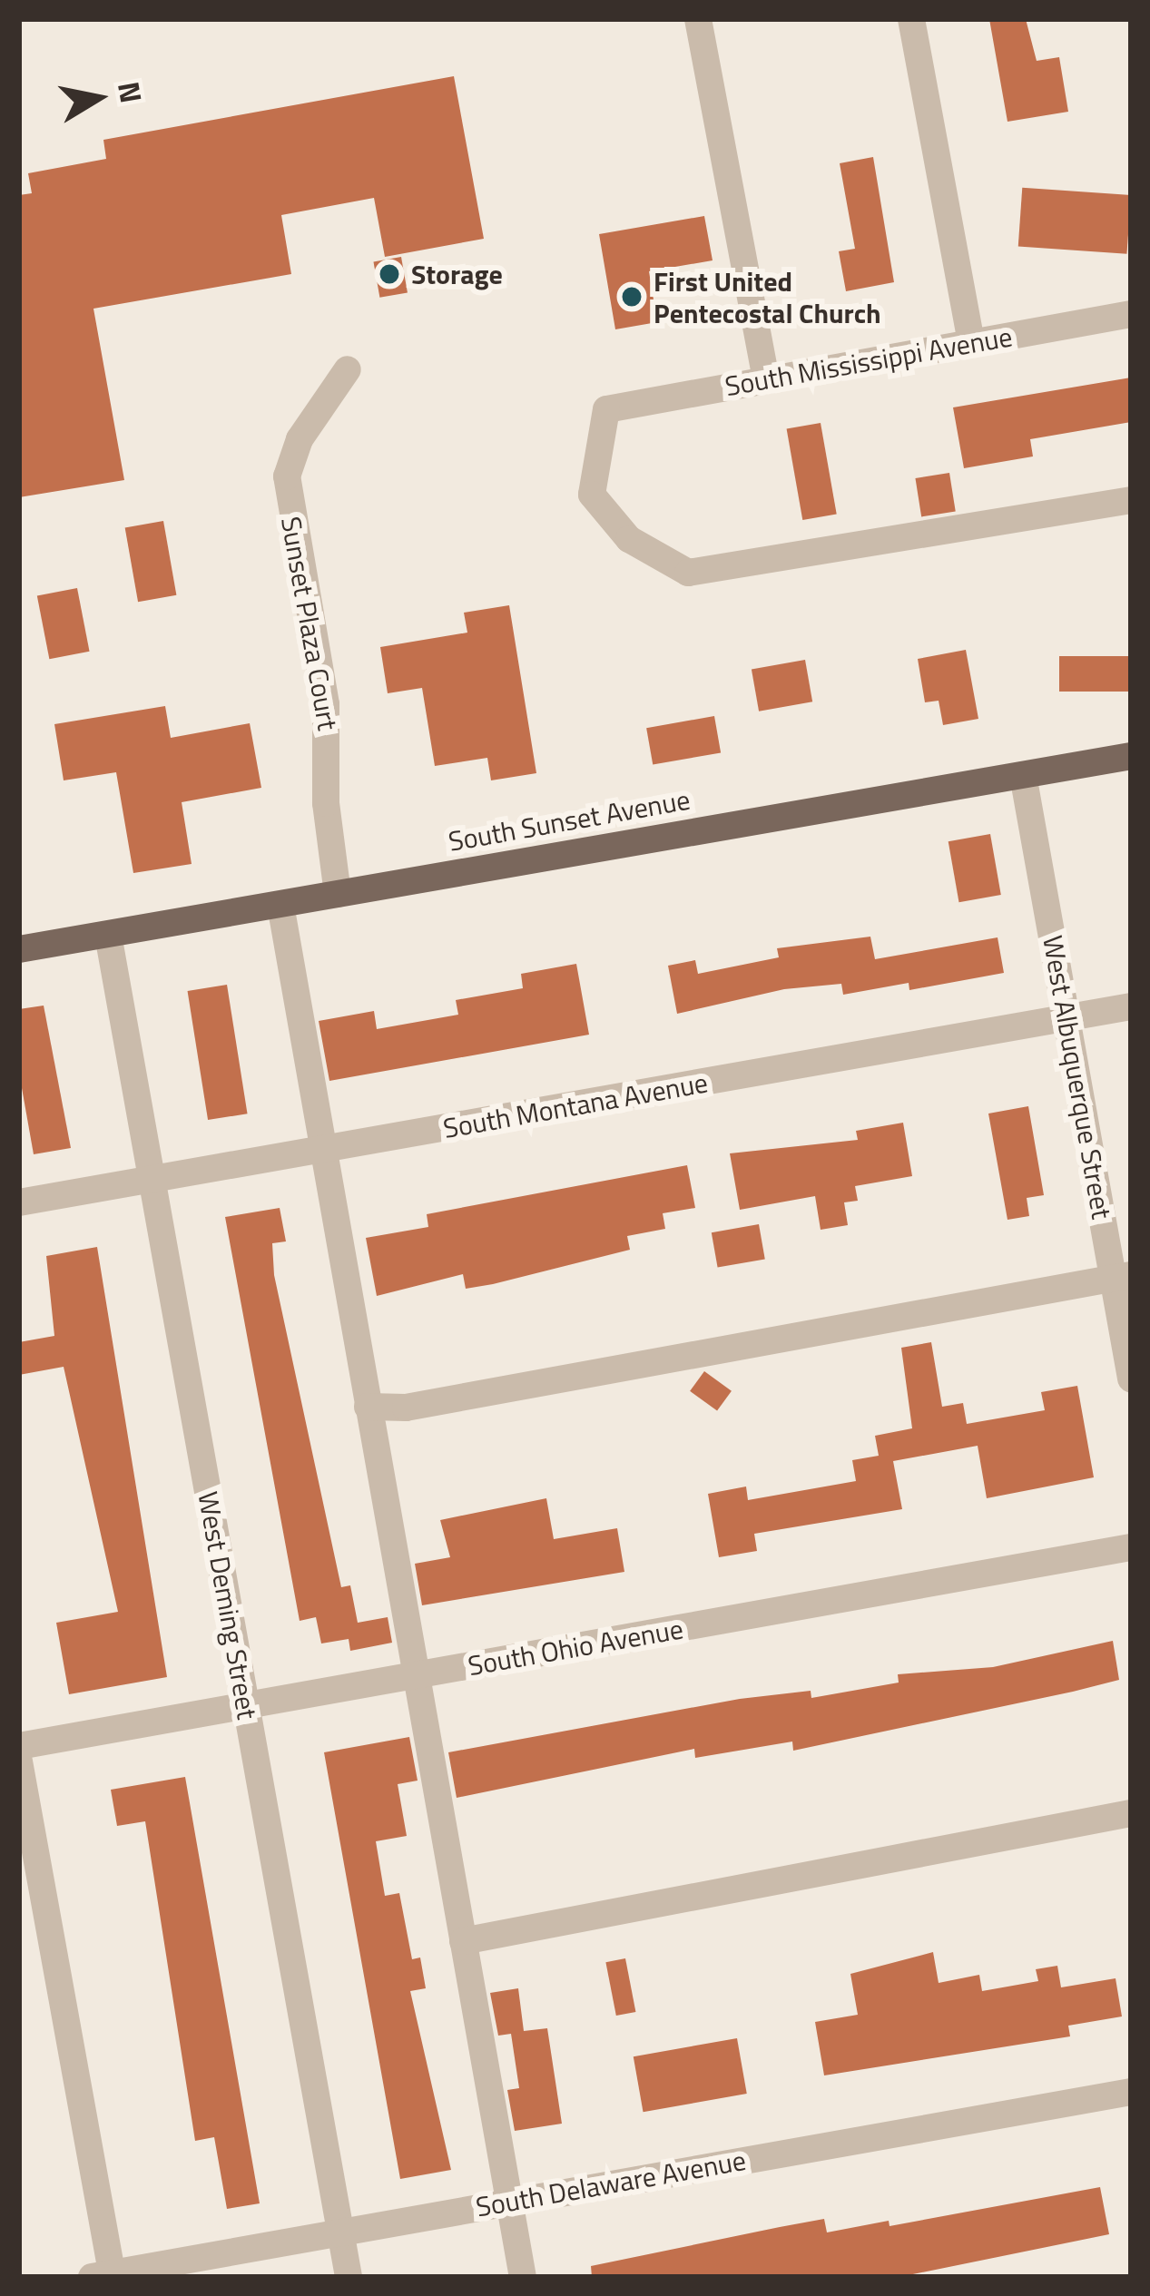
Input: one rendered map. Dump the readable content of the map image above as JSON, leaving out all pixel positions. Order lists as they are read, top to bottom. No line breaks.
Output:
{"streets":{"main road":["South Sunset Avenue"],"street":["South Mississippi Avenue","Sunset Plaza Court","West Albuquerque Street","South Montana Avenue","West Deming Street","South Ohio Avenue","South Delaware Avenue"]},"crossings":[["Sunset Plaza Court","South Sunset Avenue"],["South Sunset Avenue","West Albuquerque Street"],["South Sunset Avenue","West Deming Street"],["West Albuquerque Street","South Montana Avenue"],["South Montana Avenue","West Deming Street"],["West Deming Street","South Ohio Avenue"],["West Deming Street","South Delaware Avenue"]],"places":["Storage","First United Pentecostal Church"],"north":"right"}
